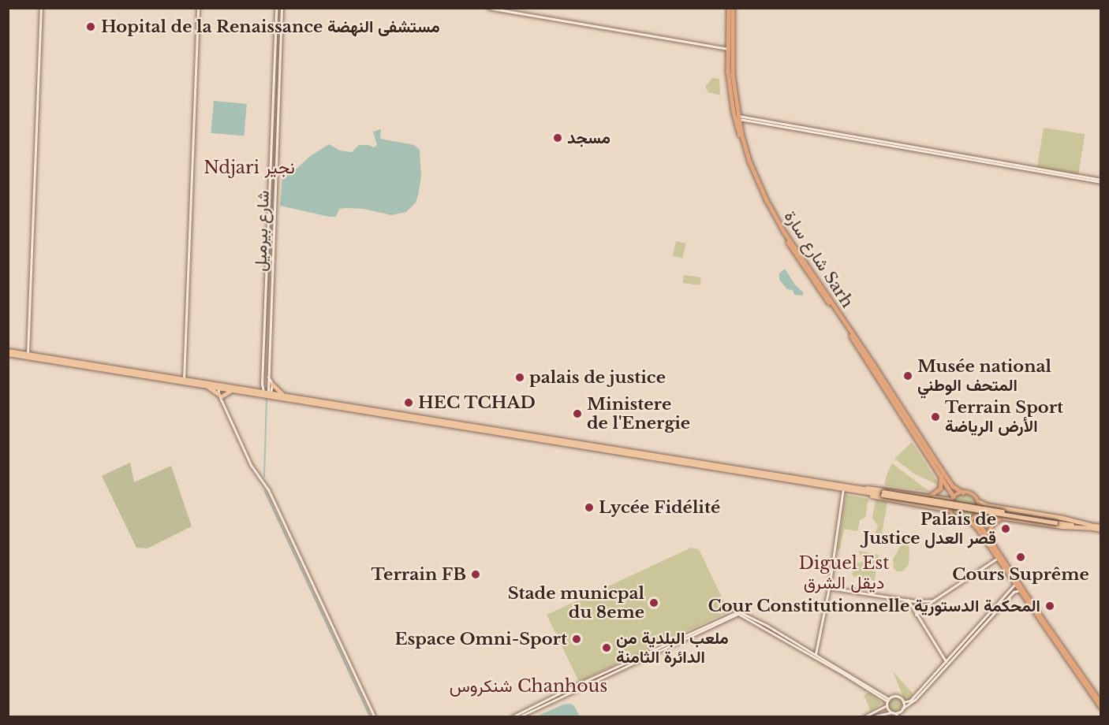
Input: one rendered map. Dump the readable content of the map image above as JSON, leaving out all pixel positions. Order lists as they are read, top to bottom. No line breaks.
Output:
{"streets":{"highway":["شارع سارة Sarh"],"street":["شارع بيرميل"]},"districts":["Ndjari نجير","Diguel Est ديقل الشرق","شنكروس Chanhous"],"places":["Hopital de la Renaissance مستشفى النهضة","مسجد","Musée national المتحف الوطني","palais de justice","HEC TCHAD","Ministere de l'Energie","Terrain Sport الأرض الرياضة","Lycée Fidélité","Palais de Justice قصر العدل","Cours Suprême","Terrain FB","Stade municpal du 8eme","Cour Constitutionnelle المحكمة الدستورية","Espace Omni-Sport","ملعب البلدية من الدائرة الثامنة"]}
